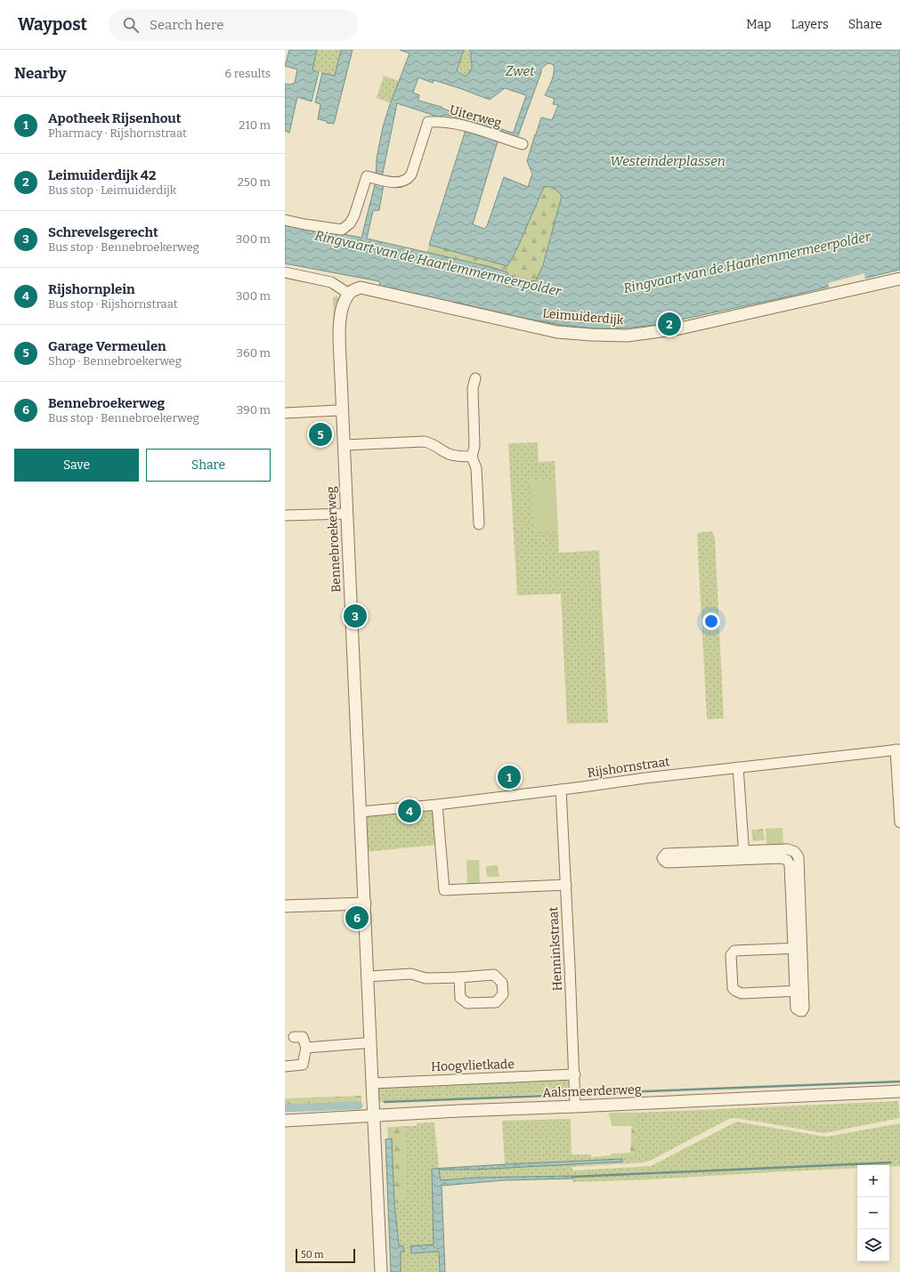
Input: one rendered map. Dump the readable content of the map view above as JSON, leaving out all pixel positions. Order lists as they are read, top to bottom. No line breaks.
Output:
{"streets":{"street":["Uiterweg","Leimuiderdijk","Bennebroekerweg","Rijshornstraat","Henninkstraat","Hoogvlietkade","Aalsmeerderweg"]},"crossings":[["Leimuiderdijk","Bennebroekerweg"],["Bennebroekerweg","Rijshornstraat"],["Bennebroekerweg","Hoogvlietkade"],["Bennebroekerweg","Aalsmeerderweg"],["Rijshornstraat","Henninkstraat"],["Henninkstraat","Hoogvlietkade"],["Henninkstraat","Aalsmeerderweg"]],"water":["Zwet","Westeinderplassen","Ringvaart van de Haarlemmermeerpolder"],"scale_bar":"50 m","page":{"header":"Waypost","search":"Search here","nav":["Map","Layers","Share"],"heading":["Nearby","6 results"],"list":[{"mark":"1","name":"Apotheek Rijsenhout","note":"Pharmacy · Rijshornstraat","value":"210 m"},{"mark":"2","name":"Leimuiderdijk 42","note":"Bus stop · Leimuiderdijk","value":"250 m"},{"mark":"3","name":"Schrevelsgerecht","note":"Bus stop · Bennebroekerweg","value":"300 m"},{"mark":"4","name":"Rijshornplein","note":"Bus stop · Rijshornstraat","value":"300 m"},{"mark":"5","name":"Garage Vermeulen","note":"Shop · Bennebroekerweg","value":"360 m"},{"mark":"6","name":"Bennebroekerweg","note":"Bus stop · Bennebroekerweg","value":"390 m"}],"pins":["2","5","3","1","4","6"],"buttons":["Save","Share"],"map_buttons":["+","−"],"scale":"50 m"}}
